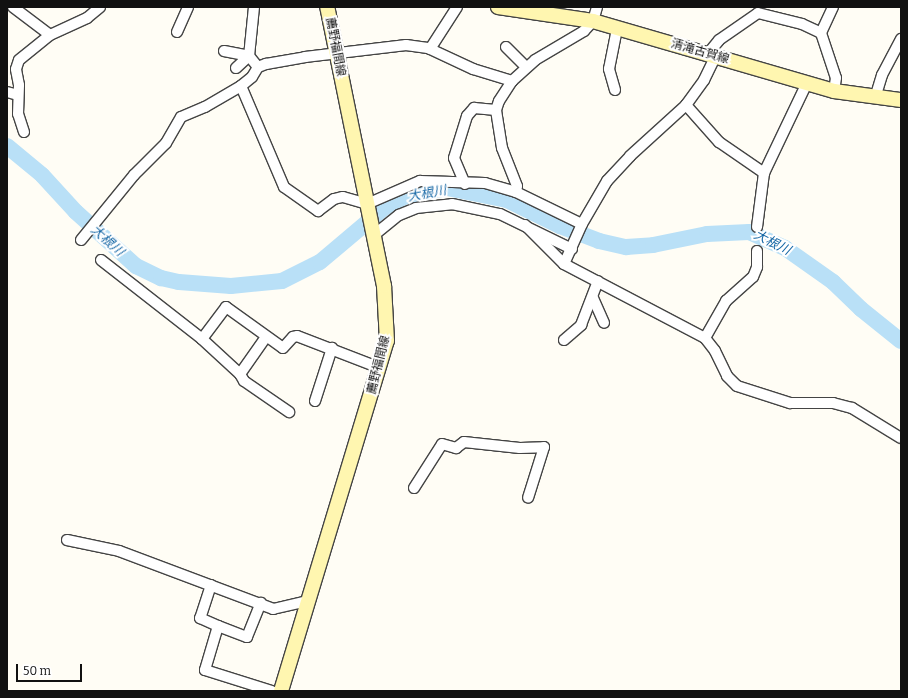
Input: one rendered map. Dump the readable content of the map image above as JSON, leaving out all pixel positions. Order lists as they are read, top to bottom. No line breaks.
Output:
{"streets":{"main road":["薦野福間線","清滝古賀線"]},"water":["大根川"],"scale_bar":"50 m"}
